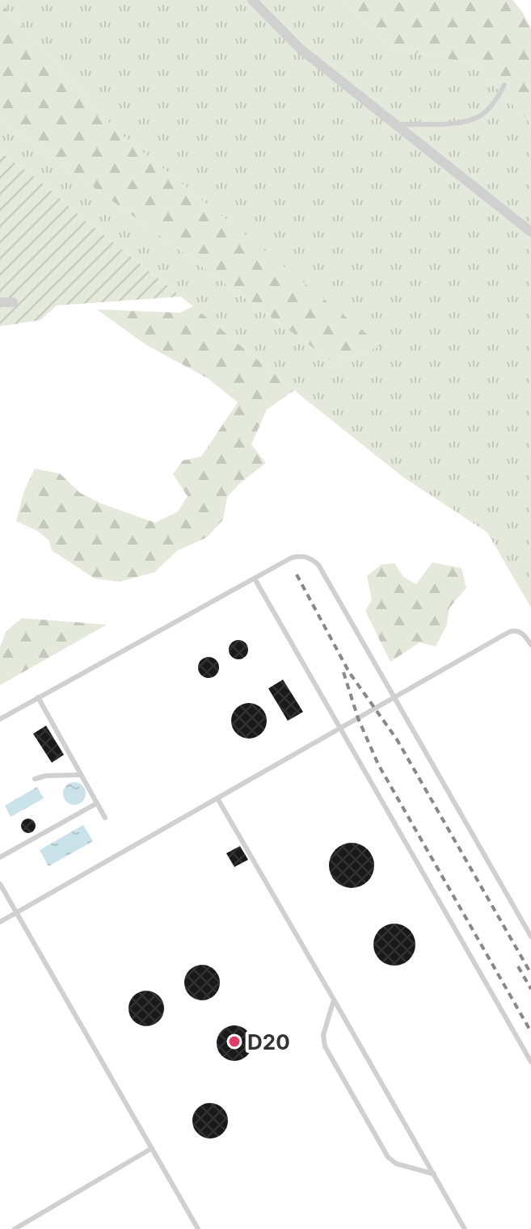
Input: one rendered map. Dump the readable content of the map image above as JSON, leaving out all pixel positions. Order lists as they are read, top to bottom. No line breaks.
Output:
{"places":["D20"]}
